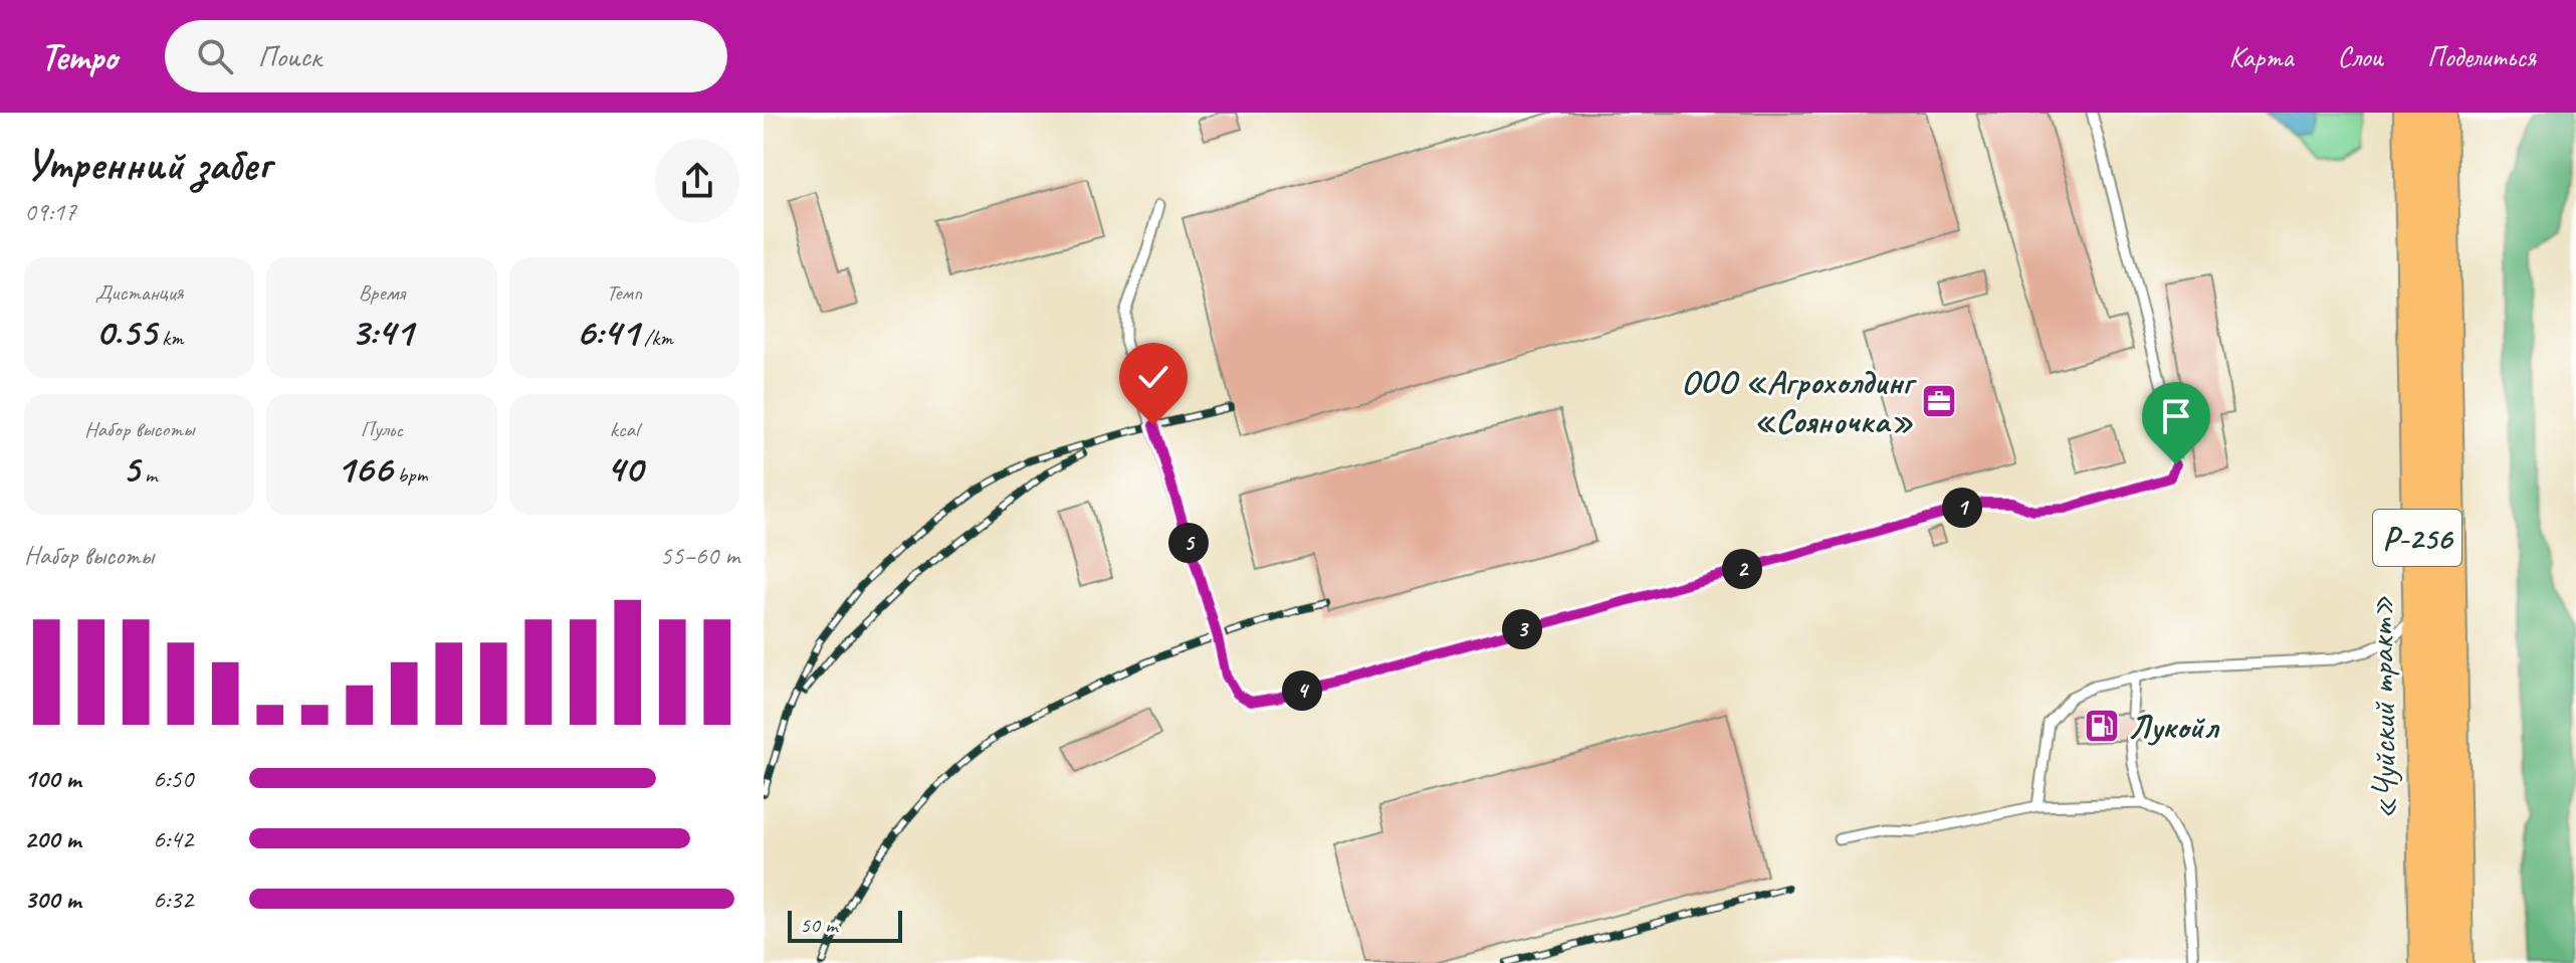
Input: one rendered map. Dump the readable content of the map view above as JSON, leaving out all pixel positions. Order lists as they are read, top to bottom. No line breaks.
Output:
{"streets":{"highway":["Р-256","«Чуйский тракт»"]},"places":{"office":["ООО «Агрохолдинг «Сояночка»"],"fuel station":["Лукойл"]},"scale_bar":"50 m","page":{"header":"Tempo","search":"Поиск","nav":["Карта","Слои","Поделиться"],"heading":["Утренний забег","09:17"],"stats":[["Дистанция","0.55 km"],["Время","3:41"],["Темп","6:41 /km"],["Набор высоты","5 m"],["Пульс","166 bpm"],["kcal","40"]],"pins":["1","5","2","3","4"],"chart":["Набор высоты","55–60 m"],"list":[{"name":"100 m","note":"6:50"},{"name":"200 m","note":"6:42"},{"name":"300 m","note":"6:32"}],"scale":"50 m"}}
